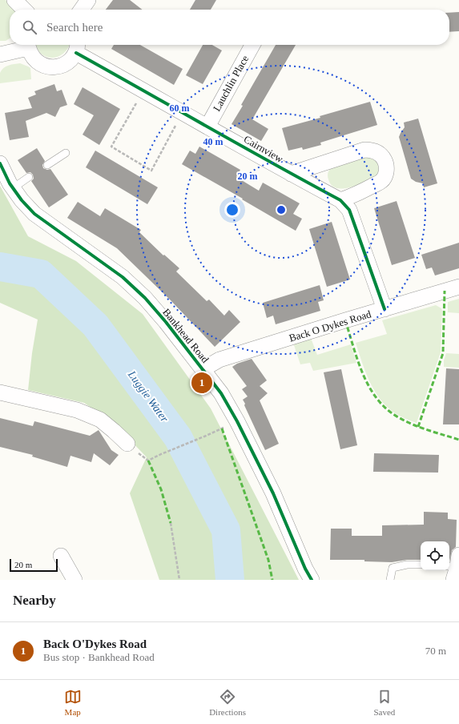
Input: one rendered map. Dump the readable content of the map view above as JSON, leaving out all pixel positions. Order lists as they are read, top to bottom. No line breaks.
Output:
{"streets":{"street":["Lauchlin Place","Cairnview","Back O Dykes Road","Bankhead Road"]},"crossings":[["Lauchlin Place","Cairnview"],["Cairnview","Back O Dykes Road"],["Back O Dykes Road","Bankhead Road"]],"water":["Luggie Water"],"scale_bar":"20 m","page":{"search":"Search here","pins":"1","scale":"20 m","heading":"Nearby","list":[{"mark":"1","name":"Back O'Dykes Road","note":"Bus stop · Bankhead Road","value":"70 m"}],"nav":["Map","Directions","Saved"]},"rings":["60 m","40 m","20 m"]}
